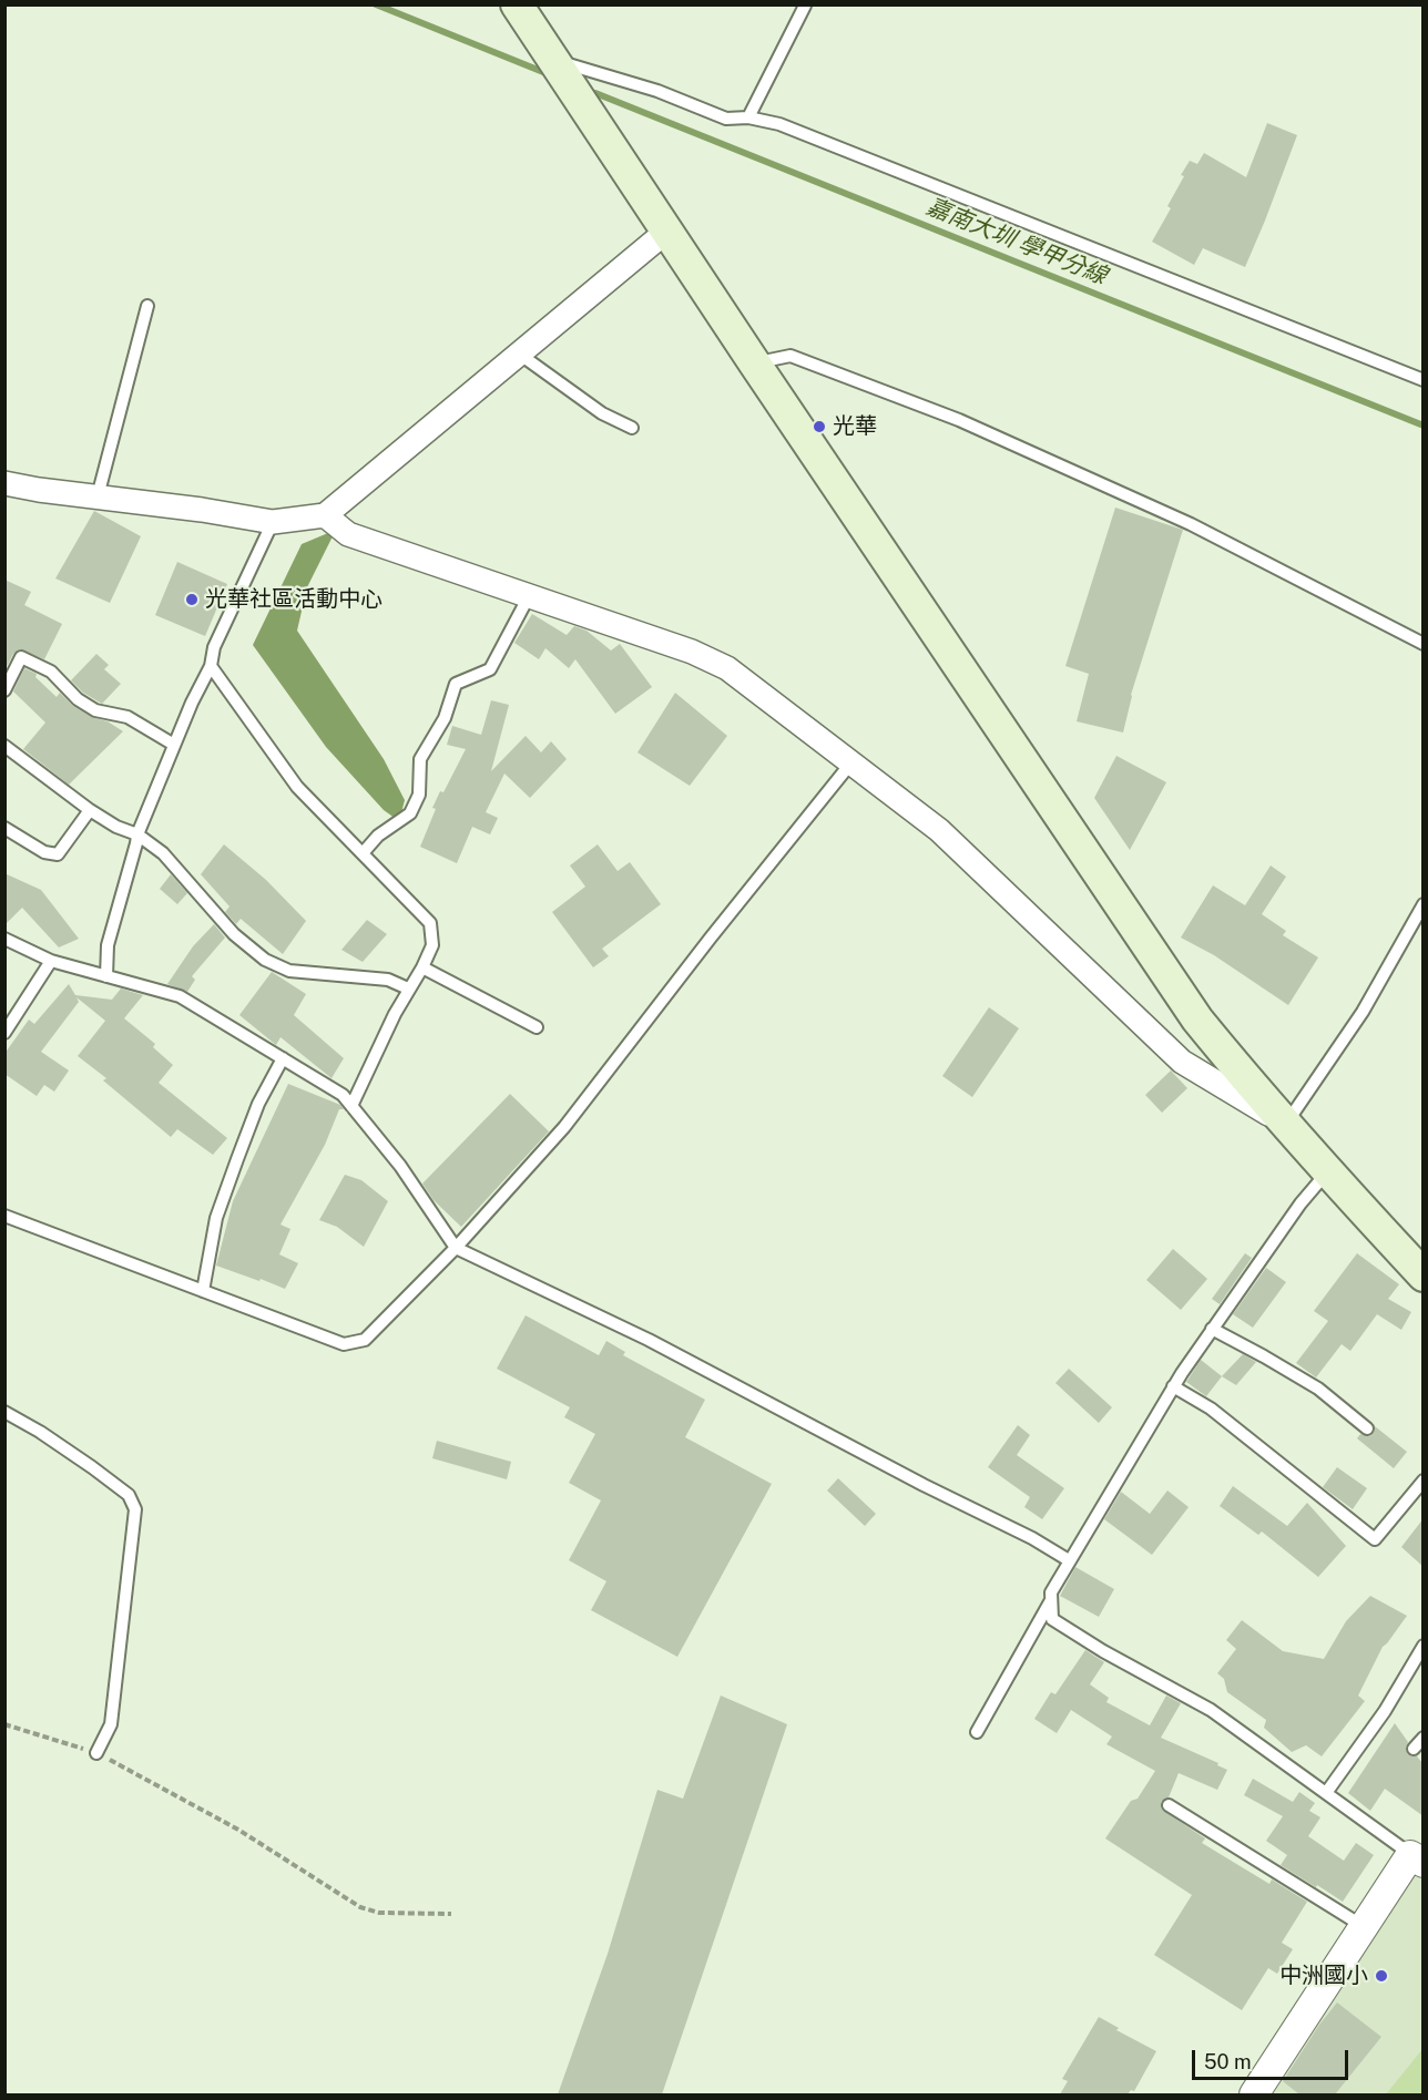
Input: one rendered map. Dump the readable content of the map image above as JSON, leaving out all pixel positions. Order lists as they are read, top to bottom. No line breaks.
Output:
{"water":["嘉南大圳 學甲分線"],"places":["光華","光華社區活動中心","中洲國小"],"scale_bar":"50 m"}
